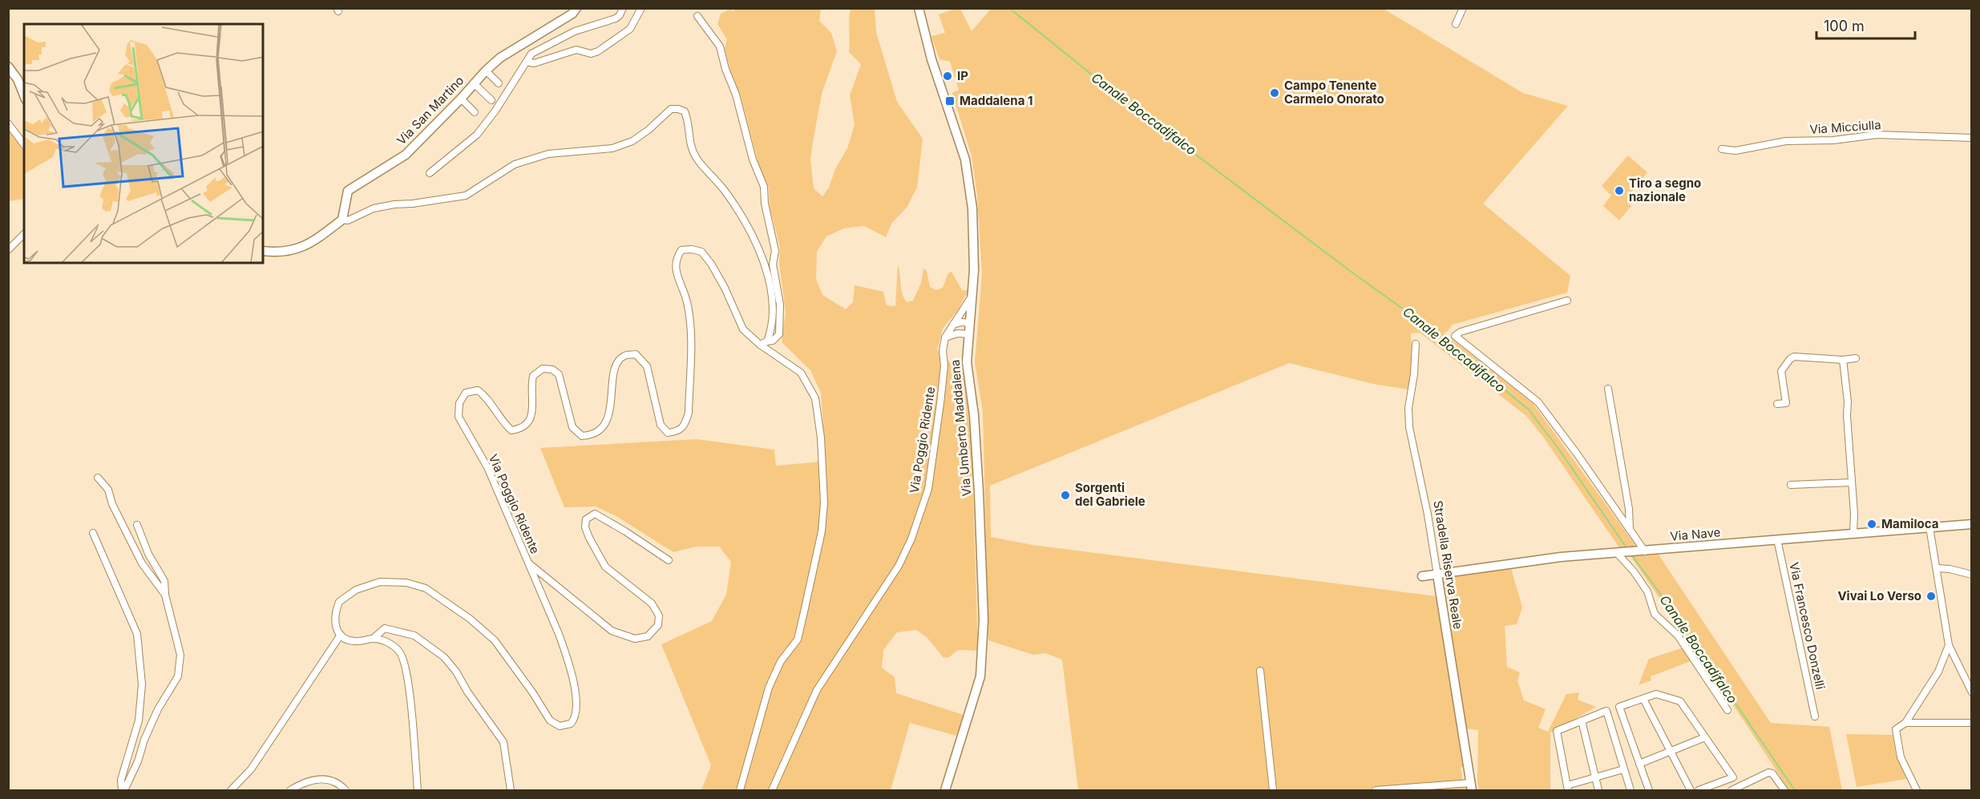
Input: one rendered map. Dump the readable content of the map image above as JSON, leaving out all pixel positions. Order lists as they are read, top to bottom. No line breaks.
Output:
{"streets":{"street":["Via San Martino","Via Micciulla","Via Umberto Maddalena","Via Poggio Ridente","Via Nave","Stradella Riserva Reale","Via Francesco Donzelli"]},"crossings":[["Via Umberto Maddalena","Via Poggio Ridente"],["Via Nave","Stradella Riserva Reale"],["Via Nave","Via Francesco Donzelli"]],"water":["Canale Boccadifalco"],"places":{"other":["IP","Campo Tenente Carmelo Onorato","Tiro a segno nazionale","Sorgenti del Gabriele","Mamiloca","Vivai Lo Verso"],"transit":["Maddalena 1"]},"scale_bar":"100 m"}
